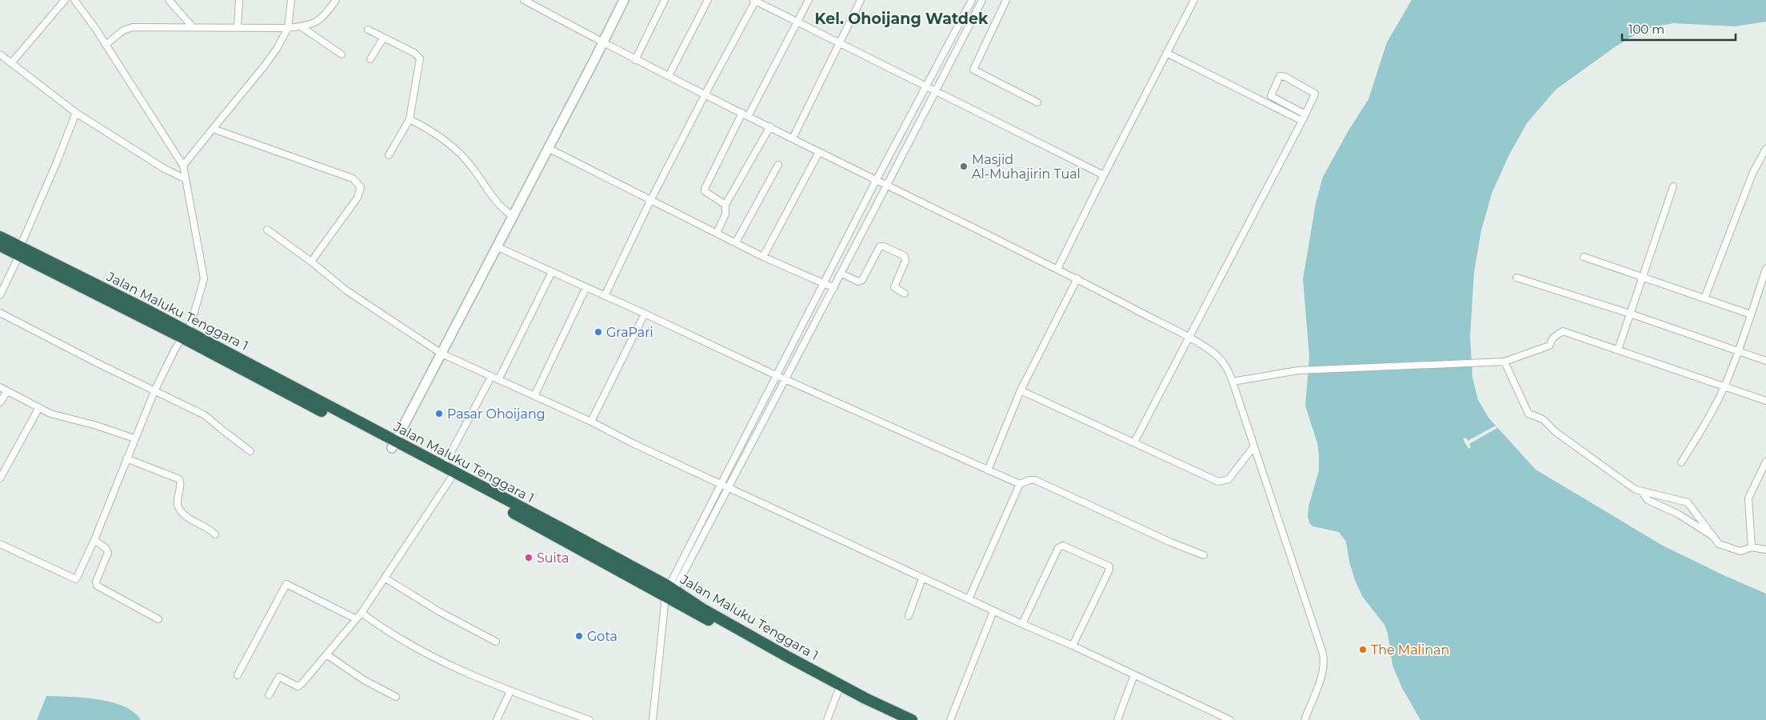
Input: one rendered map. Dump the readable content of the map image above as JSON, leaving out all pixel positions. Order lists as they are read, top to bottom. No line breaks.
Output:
{"streets":{"highway":["Jalan Maluku Tenggara 1"]},"districts":["Kel. Ohoijang Watdek"],"places":["Masjid Al-Muhajirin Tual","GraPari","Pasar Ohoijang","Suita","Gota","The Malinan"],"scale_bar":"100 m"}
